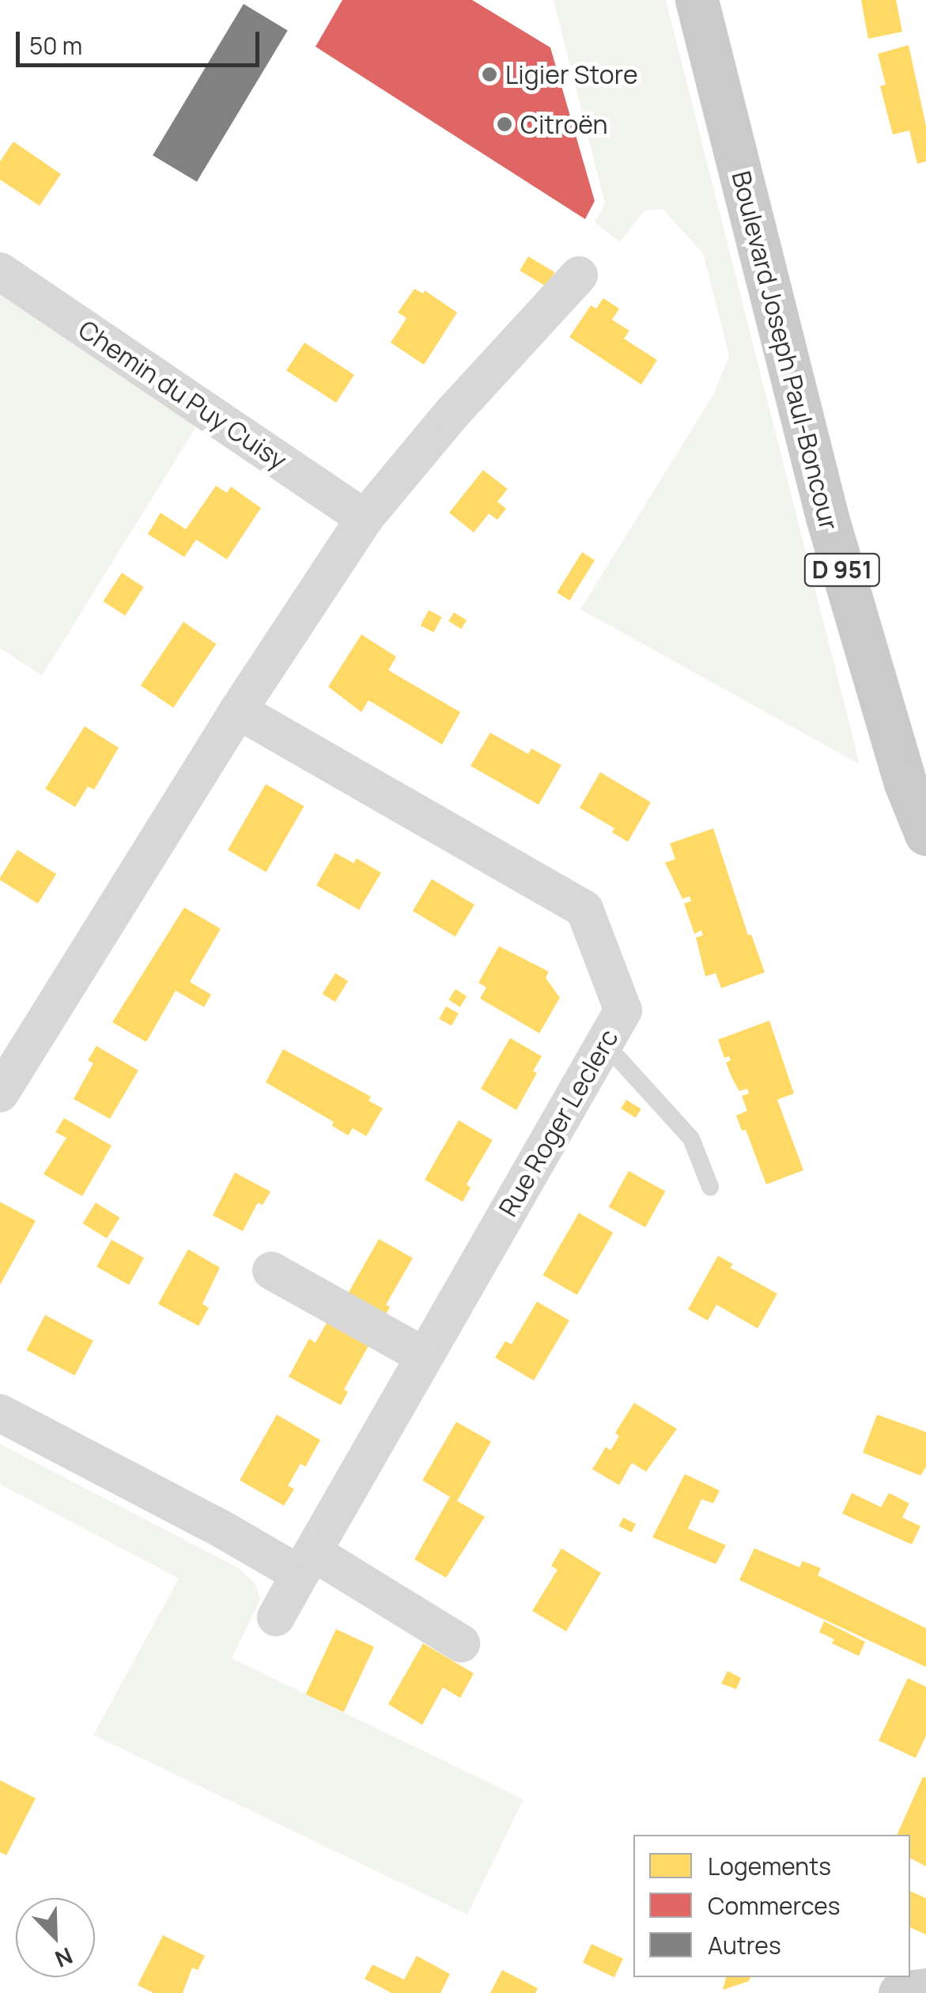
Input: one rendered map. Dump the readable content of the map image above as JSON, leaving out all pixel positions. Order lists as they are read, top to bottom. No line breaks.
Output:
{"streets":{"main road":["Boulevard Joseph Paul-Boncour","D 951"],"street":["Chemin du Puy Cuisy","Rue Roger Leclerc"]},"places":["Ligier Store","Citroën"],"legend":["Logements","Commerces","Autres"],"scale_bar":"50 m","north":"bottom right"}
